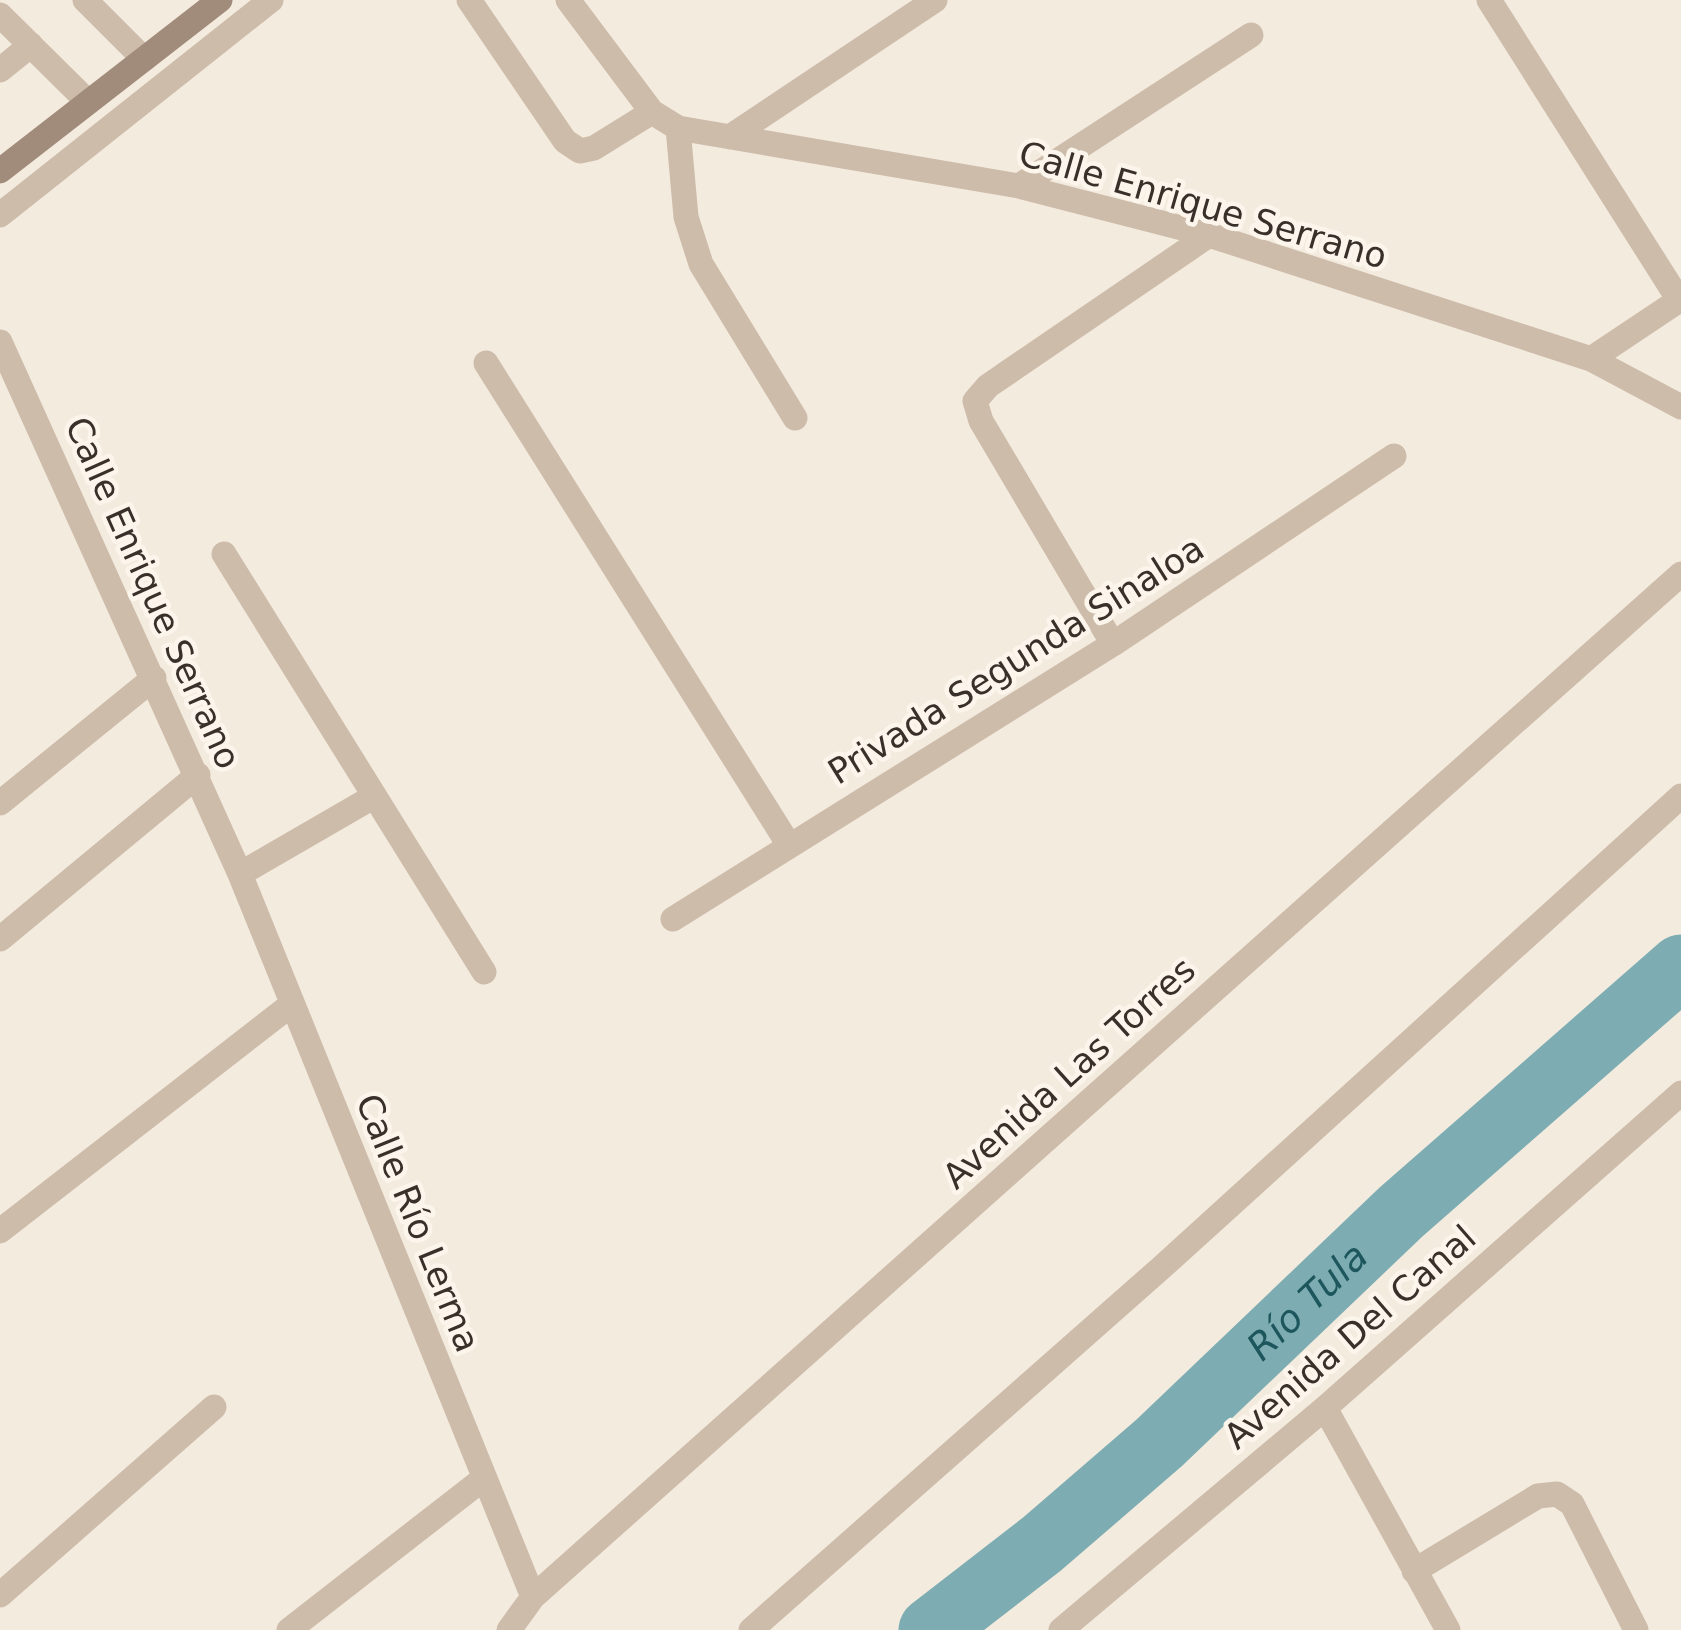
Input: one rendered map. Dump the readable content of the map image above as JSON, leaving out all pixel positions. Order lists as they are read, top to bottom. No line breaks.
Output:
{"streets":{"street":["Calle Enrique Serrano","Privada Segunda Sinaloa","Avenida Las Torres","Calle Río Lerma","Avenida Del Canal"]},"crossings":[["Calle Enrique Serrano","Calle Río Lerma"],["Avenida Las Torres","Calle Río Lerma"]],"water":["Río Tula"]}
